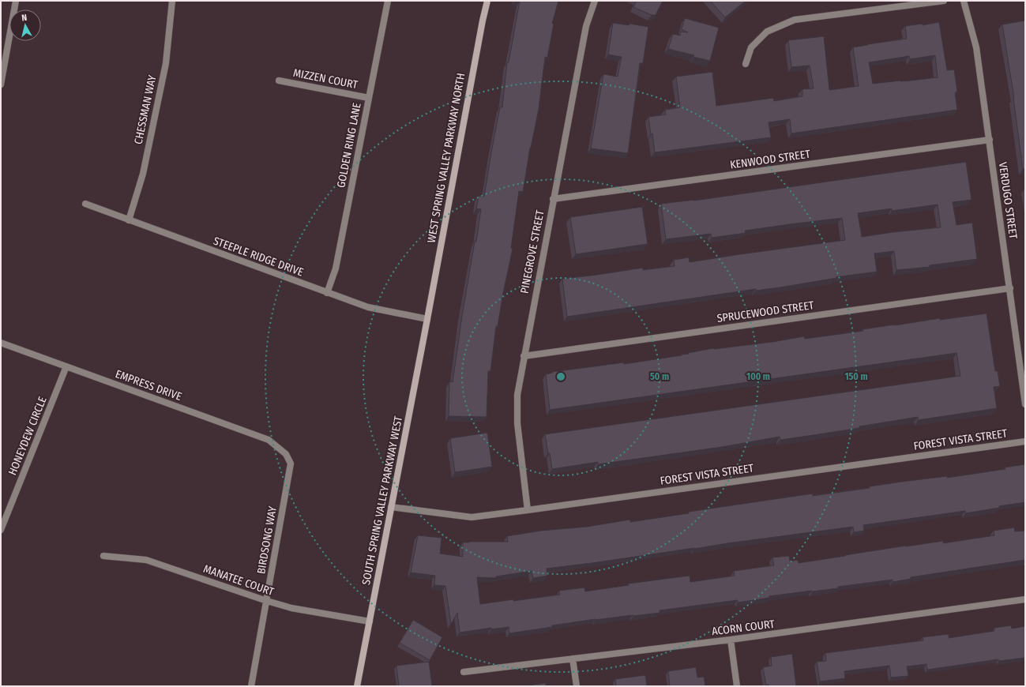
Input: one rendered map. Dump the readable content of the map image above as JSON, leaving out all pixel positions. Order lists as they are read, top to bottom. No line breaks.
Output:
{"streets":{"street":["MIZZEN COURT","CHESSMAN WAY","GOLDEN RING LANE","WEST SPRING VALLEY PARKWAY NORTH","KENWOOD STREET","VERDUGO STREET","PINEGROVE STREET","STEEPLE RIDGE DRIVE","SPRUCEWOOD STREET","EMPRESS DRIVE","HONEYDEW CIRCLE","FOREST VISTA STREET","SOUTH SPRING VALLEY PARKWAY WEST","BIRDSONG WAY","MANATEE COURT","ACORN COURT"]},"crossings":[["MIZZEN COURT","GOLDEN RING LANE"],["CHESSMAN WAY","STEEPLE RIDGE DRIVE"],["GOLDEN RING LANE","STEEPLE RIDGE DRIVE"],["WEST SPRING VALLEY PARKWAY NORTH","STEEPLE RIDGE DRIVE"],["WEST SPRING VALLEY PARKWAY NORTH","SOUTH SPRING VALLEY PARKWAY WEST"],["KENWOOD STREET","VERDUGO STREET"],["KENWOOD STREET","PINEGROVE STREET"],["VERDUGO STREET","SPRUCEWOOD STREET"],["PINEGROVE STREET","SPRUCEWOOD STREET"],["PINEGROVE STREET","FOREST VISTA STREET"],["STEEPLE RIDGE DRIVE","SOUTH SPRING VALLEY PARKWAY WEST"],["EMPRESS DRIVE","HONEYDEW CIRCLE"],["EMPRESS DRIVE","BIRDSONG WAY"],["FOREST VISTA STREET","SOUTH SPRING VALLEY PARKWAY WEST"],["SOUTH SPRING VALLEY PARKWAY WEST","MANATEE COURT"],["BIRDSONG WAY","MANATEE COURT"]],"north":"top","rings":["50 m","100 m","150 m"]}
